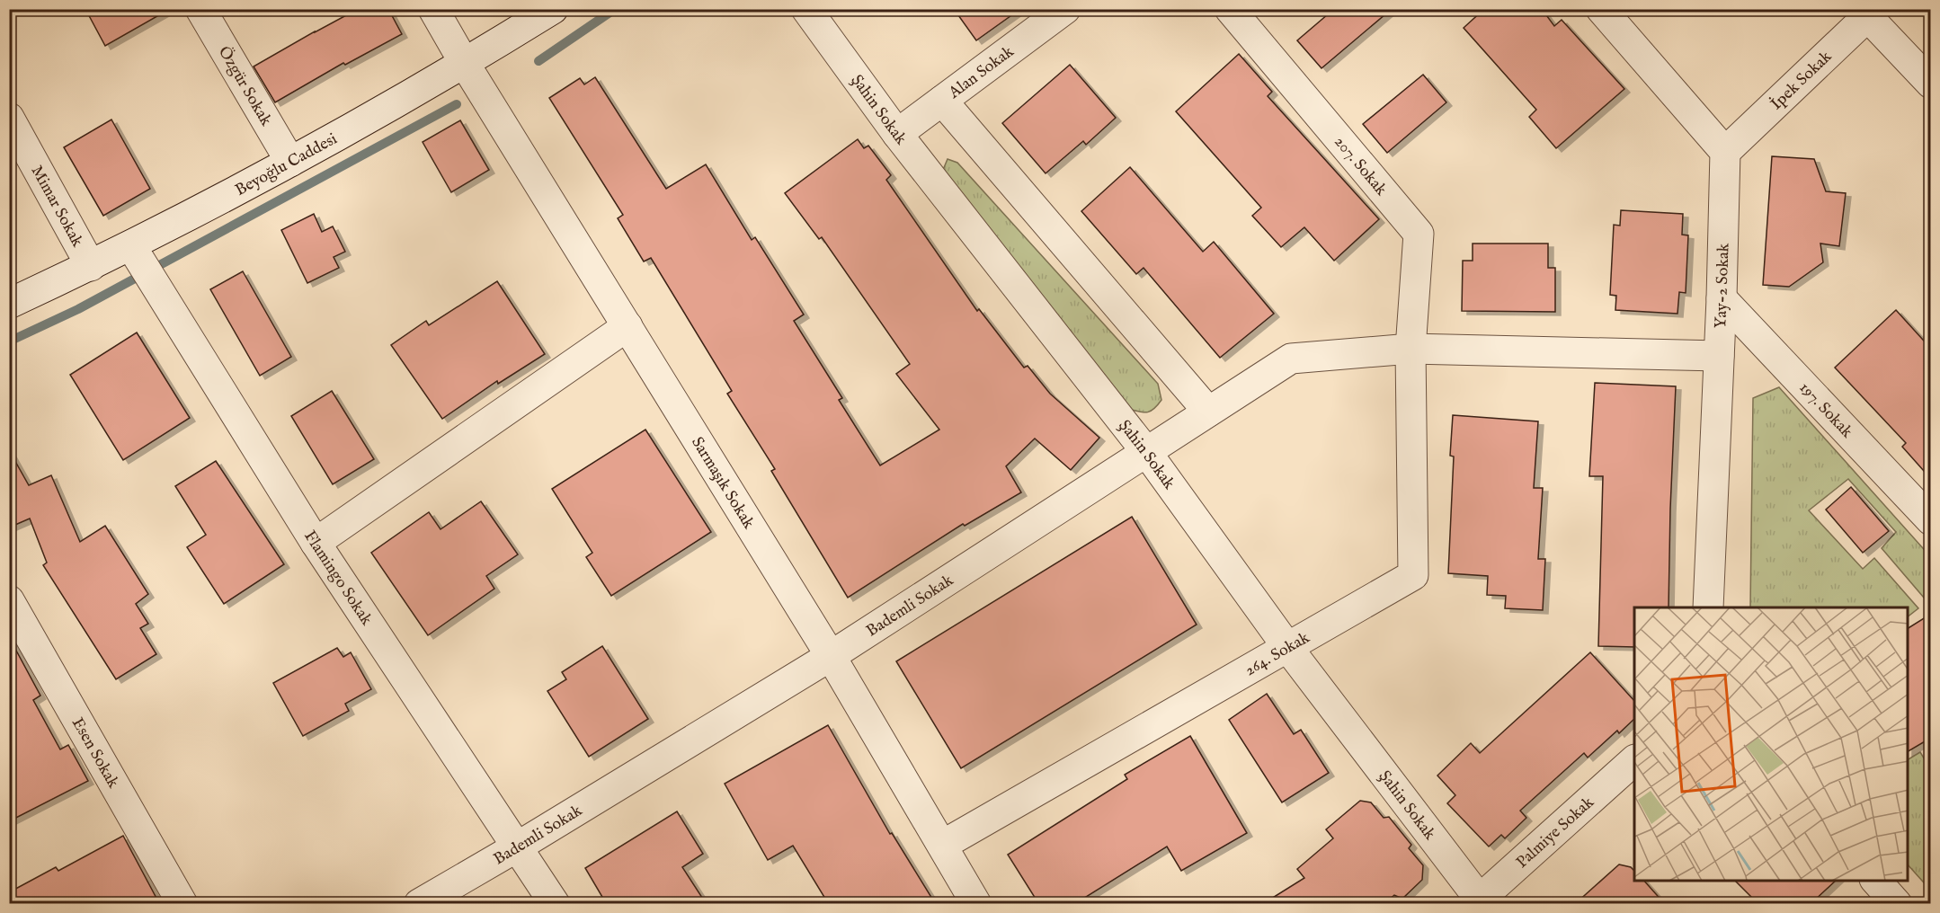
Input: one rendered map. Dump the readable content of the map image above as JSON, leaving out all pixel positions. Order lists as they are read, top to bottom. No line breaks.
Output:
{"streets":{"street":["Alan Sokak","İpek Sokak","Özgür Sokak","Şahin Sokak","Beyoğlu Caddesi","207. Sokak","Mimar Sokak","Yay-2 Sokak","197. Sokak","Sarmaşık Sokak","Flamingo Sokak","Bademli Sokak","264. Sokak","Esen Sokak","Palmiye Sokak"]},"crossings":[["Alan Sokak","Şahin Sokak"],["İpek Sokak","Yay-2 Sokak"],["Özgür Sokak","Beyoğlu Caddesi"],["Şahin Sokak","Bademli Sokak"],["Şahin Sokak","264. Sokak"],["Şahin Sokak","Palmiye Sokak"],["Beyoğlu Caddesi","Mimar Sokak"],["Beyoğlu Caddesi","Sarmaşık Sokak"],["Beyoğlu Caddesi","Flamingo Sokak"],["207. Sokak","Bademli Sokak"],["207. Sokak","264. Sokak"],["Yay-2 Sokak","197. Sokak"],["Yay-2 Sokak","Bademli Sokak"],["Sarmaşık Sokak","Bademli Sokak"],["Sarmaşık Sokak","264. Sokak"],["Flamingo Sokak","Bademli Sokak"],["Bademli Sokak","264. Sokak"]]}
